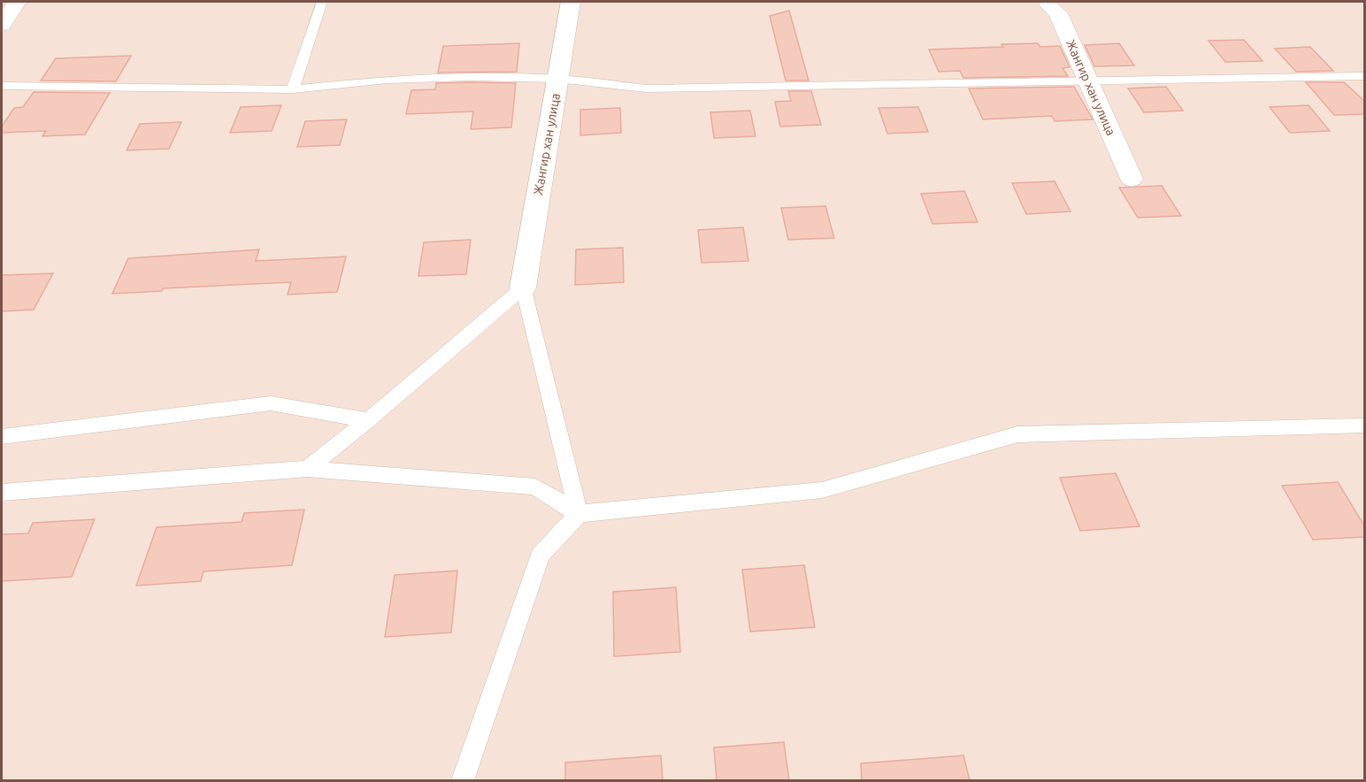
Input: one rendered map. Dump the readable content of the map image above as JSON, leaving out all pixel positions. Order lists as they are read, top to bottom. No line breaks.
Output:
{"streets":{"street":["Жангир хан улица"]}}
